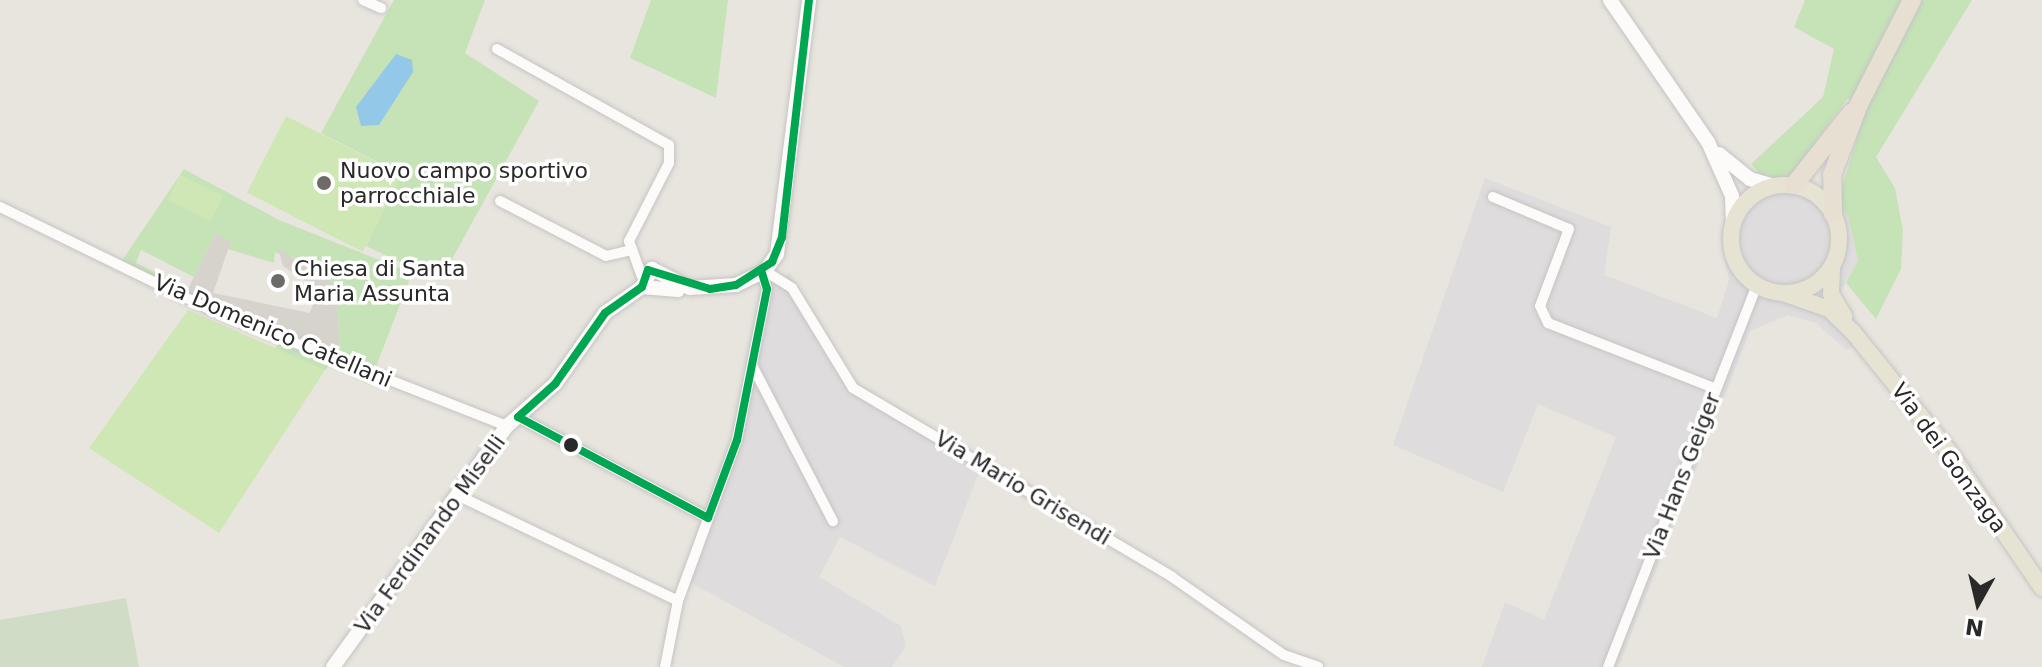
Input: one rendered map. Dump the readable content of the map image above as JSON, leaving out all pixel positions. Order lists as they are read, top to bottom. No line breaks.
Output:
{"streets":{"main road":["Via dei Gonzaga"],"street":["Via Domenico Catellani","Via Hans Geiger","Via Mario Grisendi","Via Ferdinando Miselli"]},"crossings":[["Via Domenico Catellani","Via Ferdinando Miselli"]],"places":["Nuovo campo sportivo parrocchiale","Chiesa di Santa Maria Assunta"],"north":"bottom"}
